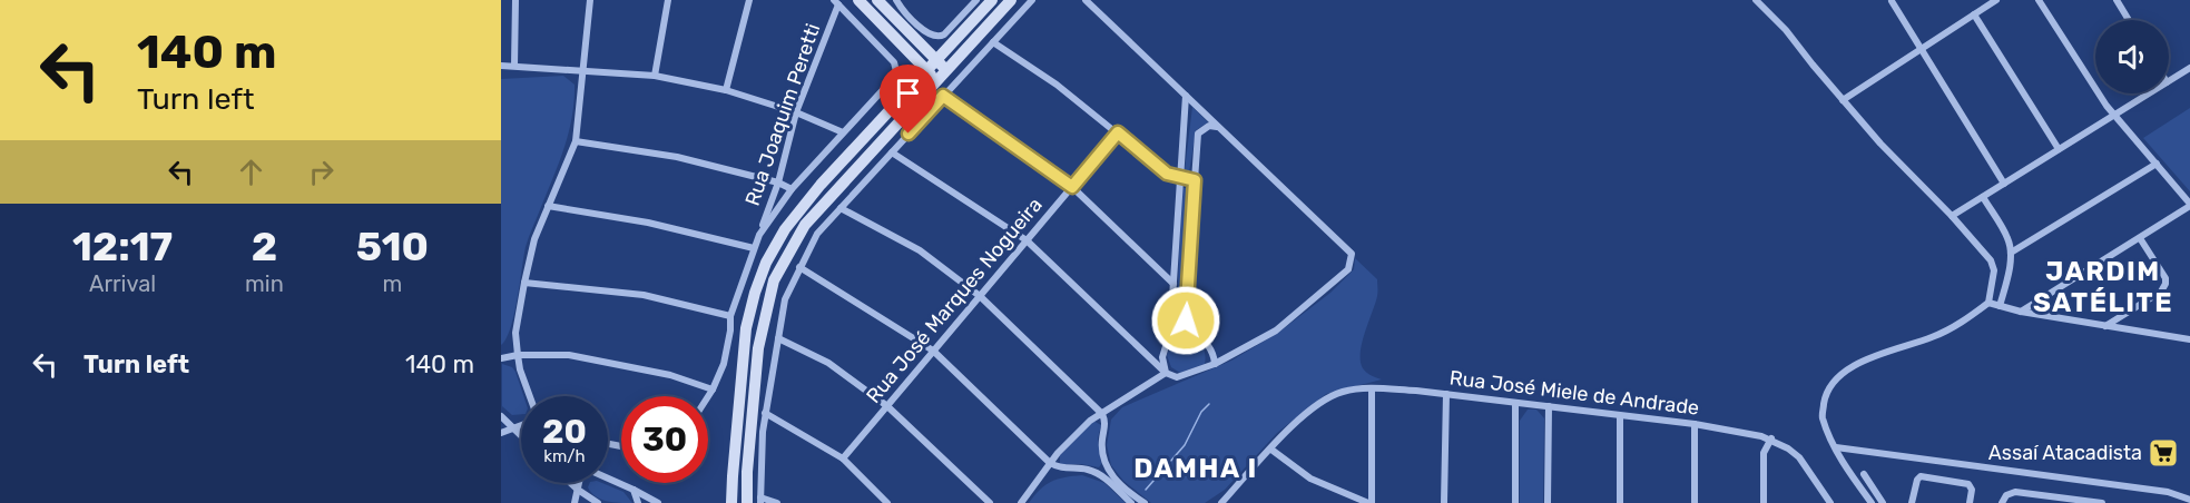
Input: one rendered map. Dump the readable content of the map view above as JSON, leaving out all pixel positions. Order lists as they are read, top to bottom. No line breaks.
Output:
{"streets":{"street":["Rua Joaquim Peretti","Rua José Marques Nogueira","Rua José Miele de Andrade"]},"districts":["JARDIM SATÉLITE","DAMHA I"],"places":{"supermarket":["Assaí Atacadista"]},"page":{"turn":["140 m","Turn left"],"eta":["12:17","Arrival","2","min","510","m"],"list":[{"name":"Turn left","value":"140 m"}],"speed":"20 km/h","limit":"30"}}
